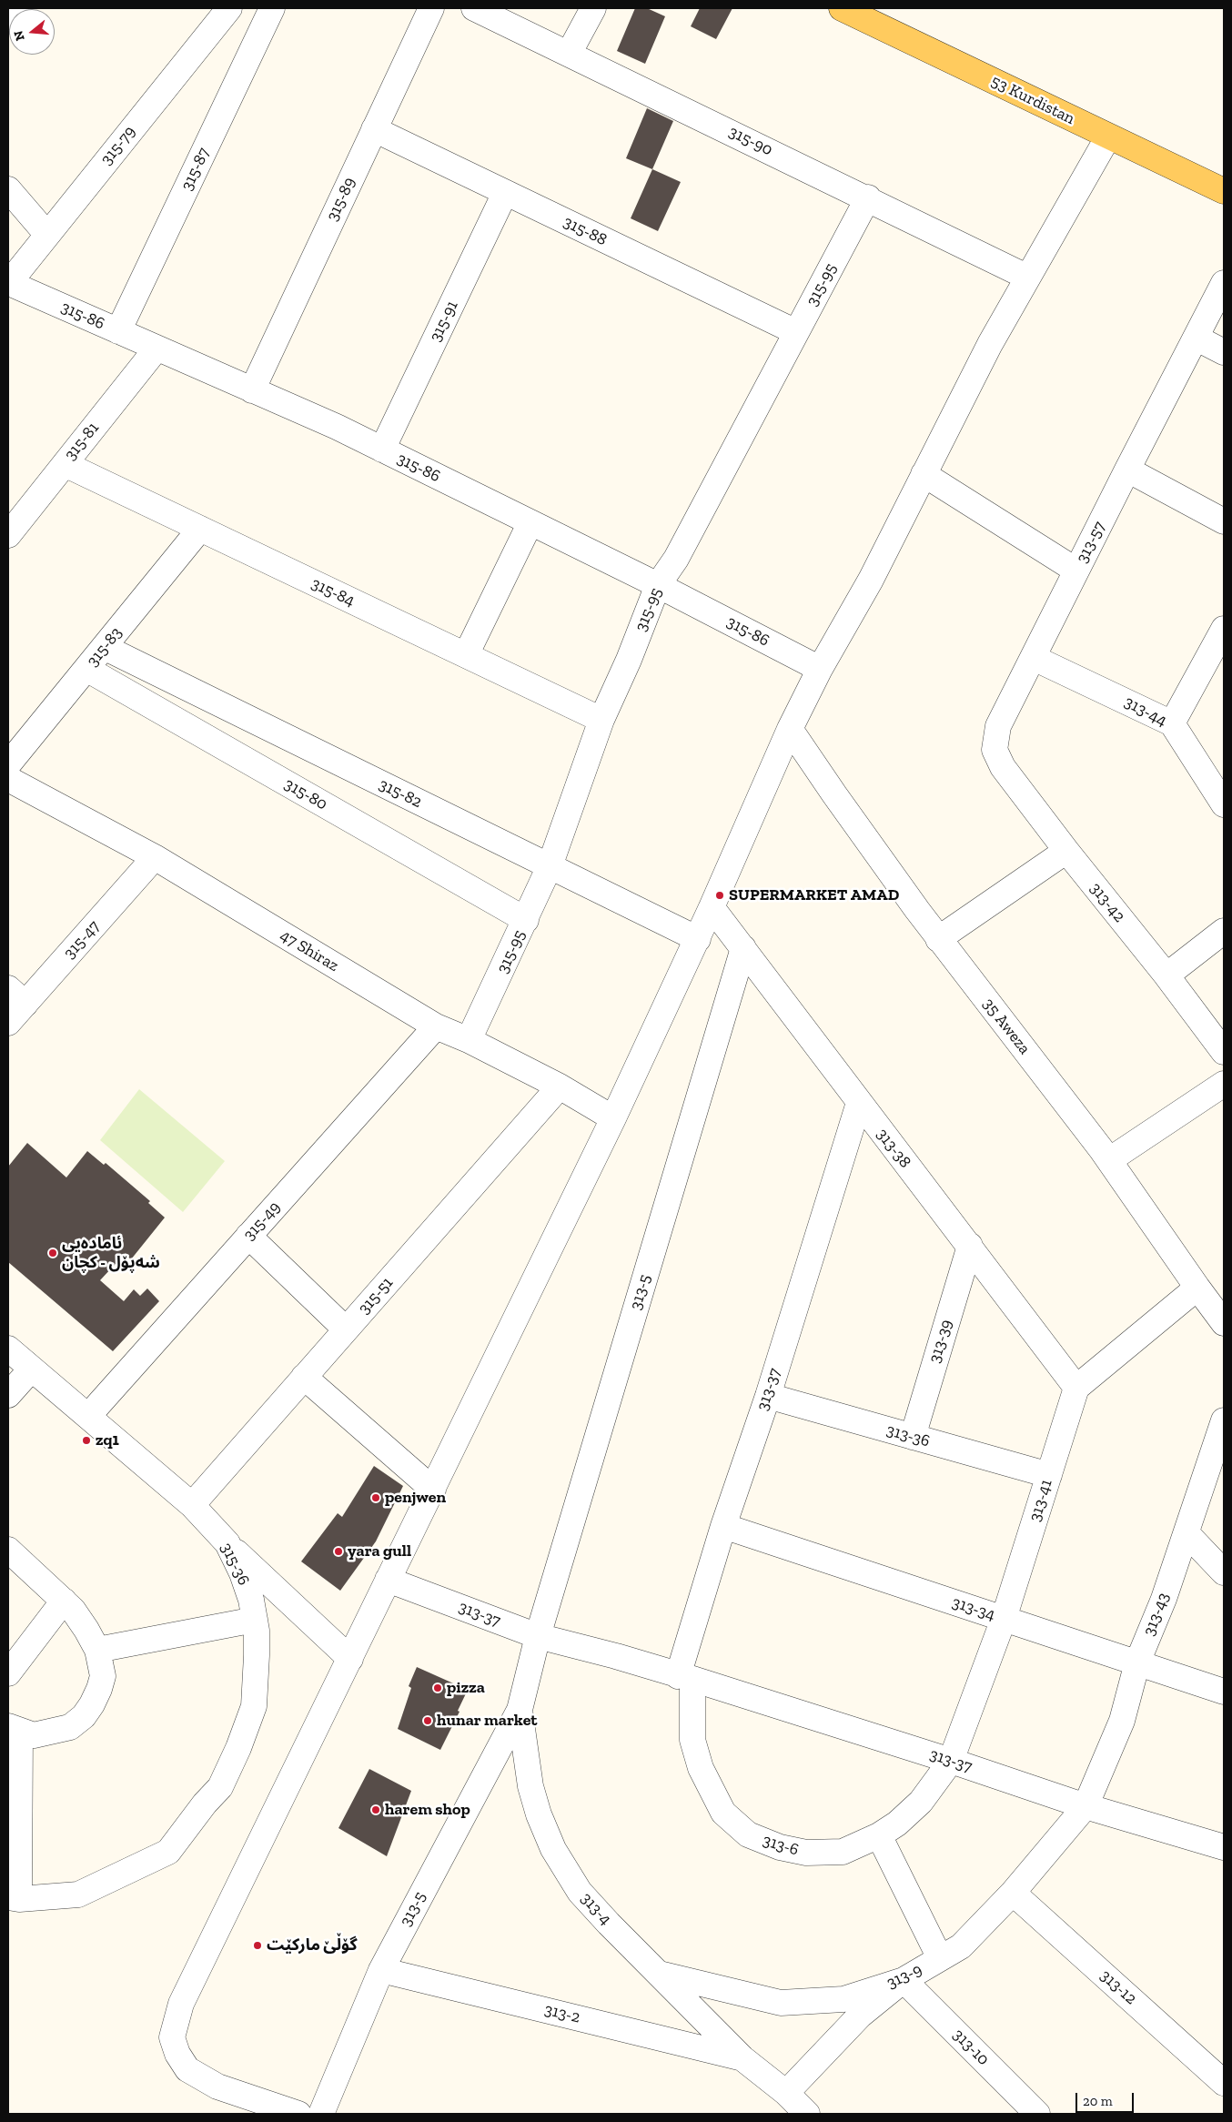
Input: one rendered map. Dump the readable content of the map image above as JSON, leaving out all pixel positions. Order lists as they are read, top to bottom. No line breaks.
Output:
{"streets":{"main road":["53 Kurdistan"],"street":["315-90","315-79","315-87","315-89","315-88","315-95","315-86","315-91","315-81","313-57","315-84","315-83","313-44","315-82","315-80","313-42","315-47","47 Shiraz","35 Aweza","313-38","315-49","313-5","315-51","313-39","313-37","313-36","313-41","315-36","313-34","313-43","313-6","313-4","313-9","313-12","313-2","313-10"]},"crossings":[["315-90","315-95"],["315-79","315-86"],["315-87","315-86"],["315-89","315-88"],["315-89","315-86"],["315-88","315-95"],["315-88","315-91"],["315-95","315-86"],["315-95","315-84"],["315-95","315-82"],["315-95","315-80"],["315-95","47 Shiraz"],["315-86","315-91"],["315-86","315-81"],["315-81","315-84"],["313-57","313-44"],["313-57","313-42"],["315-84","315-83"],["315-83","315-82"],["315-83","315-80"],["315-83","47 Shiraz"],["315-47","47 Shiraz"],["47 Shiraz","315-49"],["47 Shiraz","315-51"],["313-38","313-5"],["313-38","313-39"],["313-38","313-37"],["313-38","313-41"],["315-49","315-36"],["313-5","313-37"],["313-5","313-4"],["313-5","313-2"],["315-51","315-36"],["313-39","313-36"],["313-37","313-36"],["313-37","313-41"],["313-37","313-34"],["313-37","313-43"],["313-37","313-6"],["313-37","313-4"],["313-37","313-9"],["313-36","313-41"],["313-41","313-34"],["313-41","313-6"],["313-34","313-43"],["313-43","313-9"],["313-4","313-9"],["313-4","313-2"],["313-9","313-12"],["313-9","313-10"]],"places":["SUPERMARKET AMAD","ئامادەیی شەپۆل - کچان","zq1","penjwen","yara gull","pizza","hunar market","harem shop","گۆڵێ مارکێت"],"scale_bar":"20 m","north":"left"}
